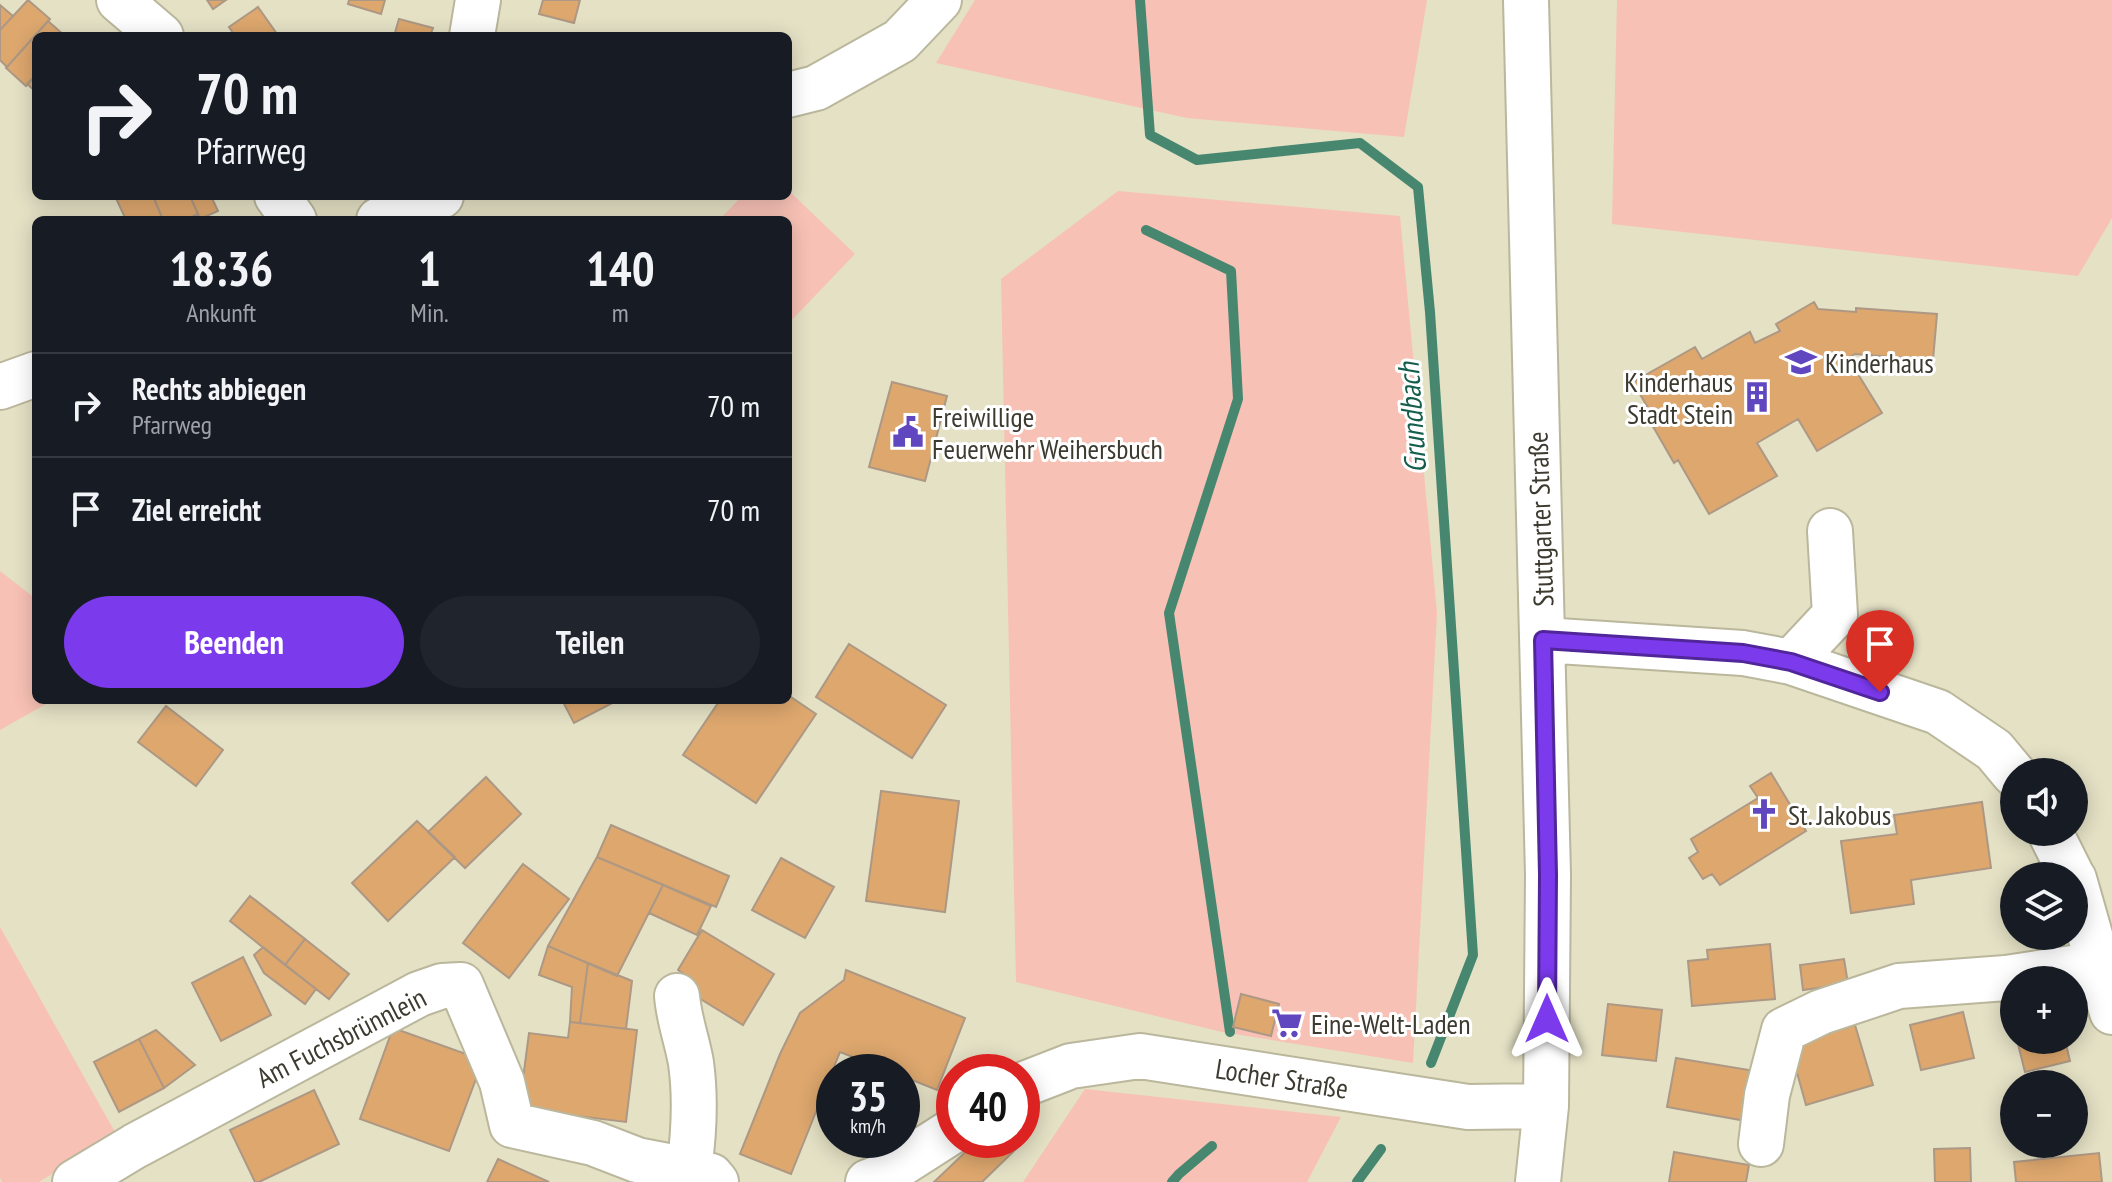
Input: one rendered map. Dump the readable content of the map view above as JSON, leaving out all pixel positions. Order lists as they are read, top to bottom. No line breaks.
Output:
{"streets":{"street":["Stuttgarter Straße","Am Fuchsbrünnlein","Locher Straße"]},"crossings":[["Stuttgarter Straße","Locher Straße"]],"water":["Grundbach"],"places":{"school or university":["Kinderhaus"],"building":["Kinderhaus Stadt Stein"],"public building":["Freiwillige Feuerwehr Weihersbuch"],"church":["St. Jakobus"],"supermarket":["Eine-Welt-Laden"]},"page":{"turn":["70 m","Pfarrweg"],"eta":["18:36","Ankunft","1","Min.","140","m"],"list":[{"name":"Rechts abbiegen","note":"Pfarrweg","value":"70 m"},{"name":"Ziel erreicht","value":"70 m"}],"buttons":["Beenden","Teilen"],"map_buttons":["+","−"],"speed":"35 km/h","limit":"40"}}
